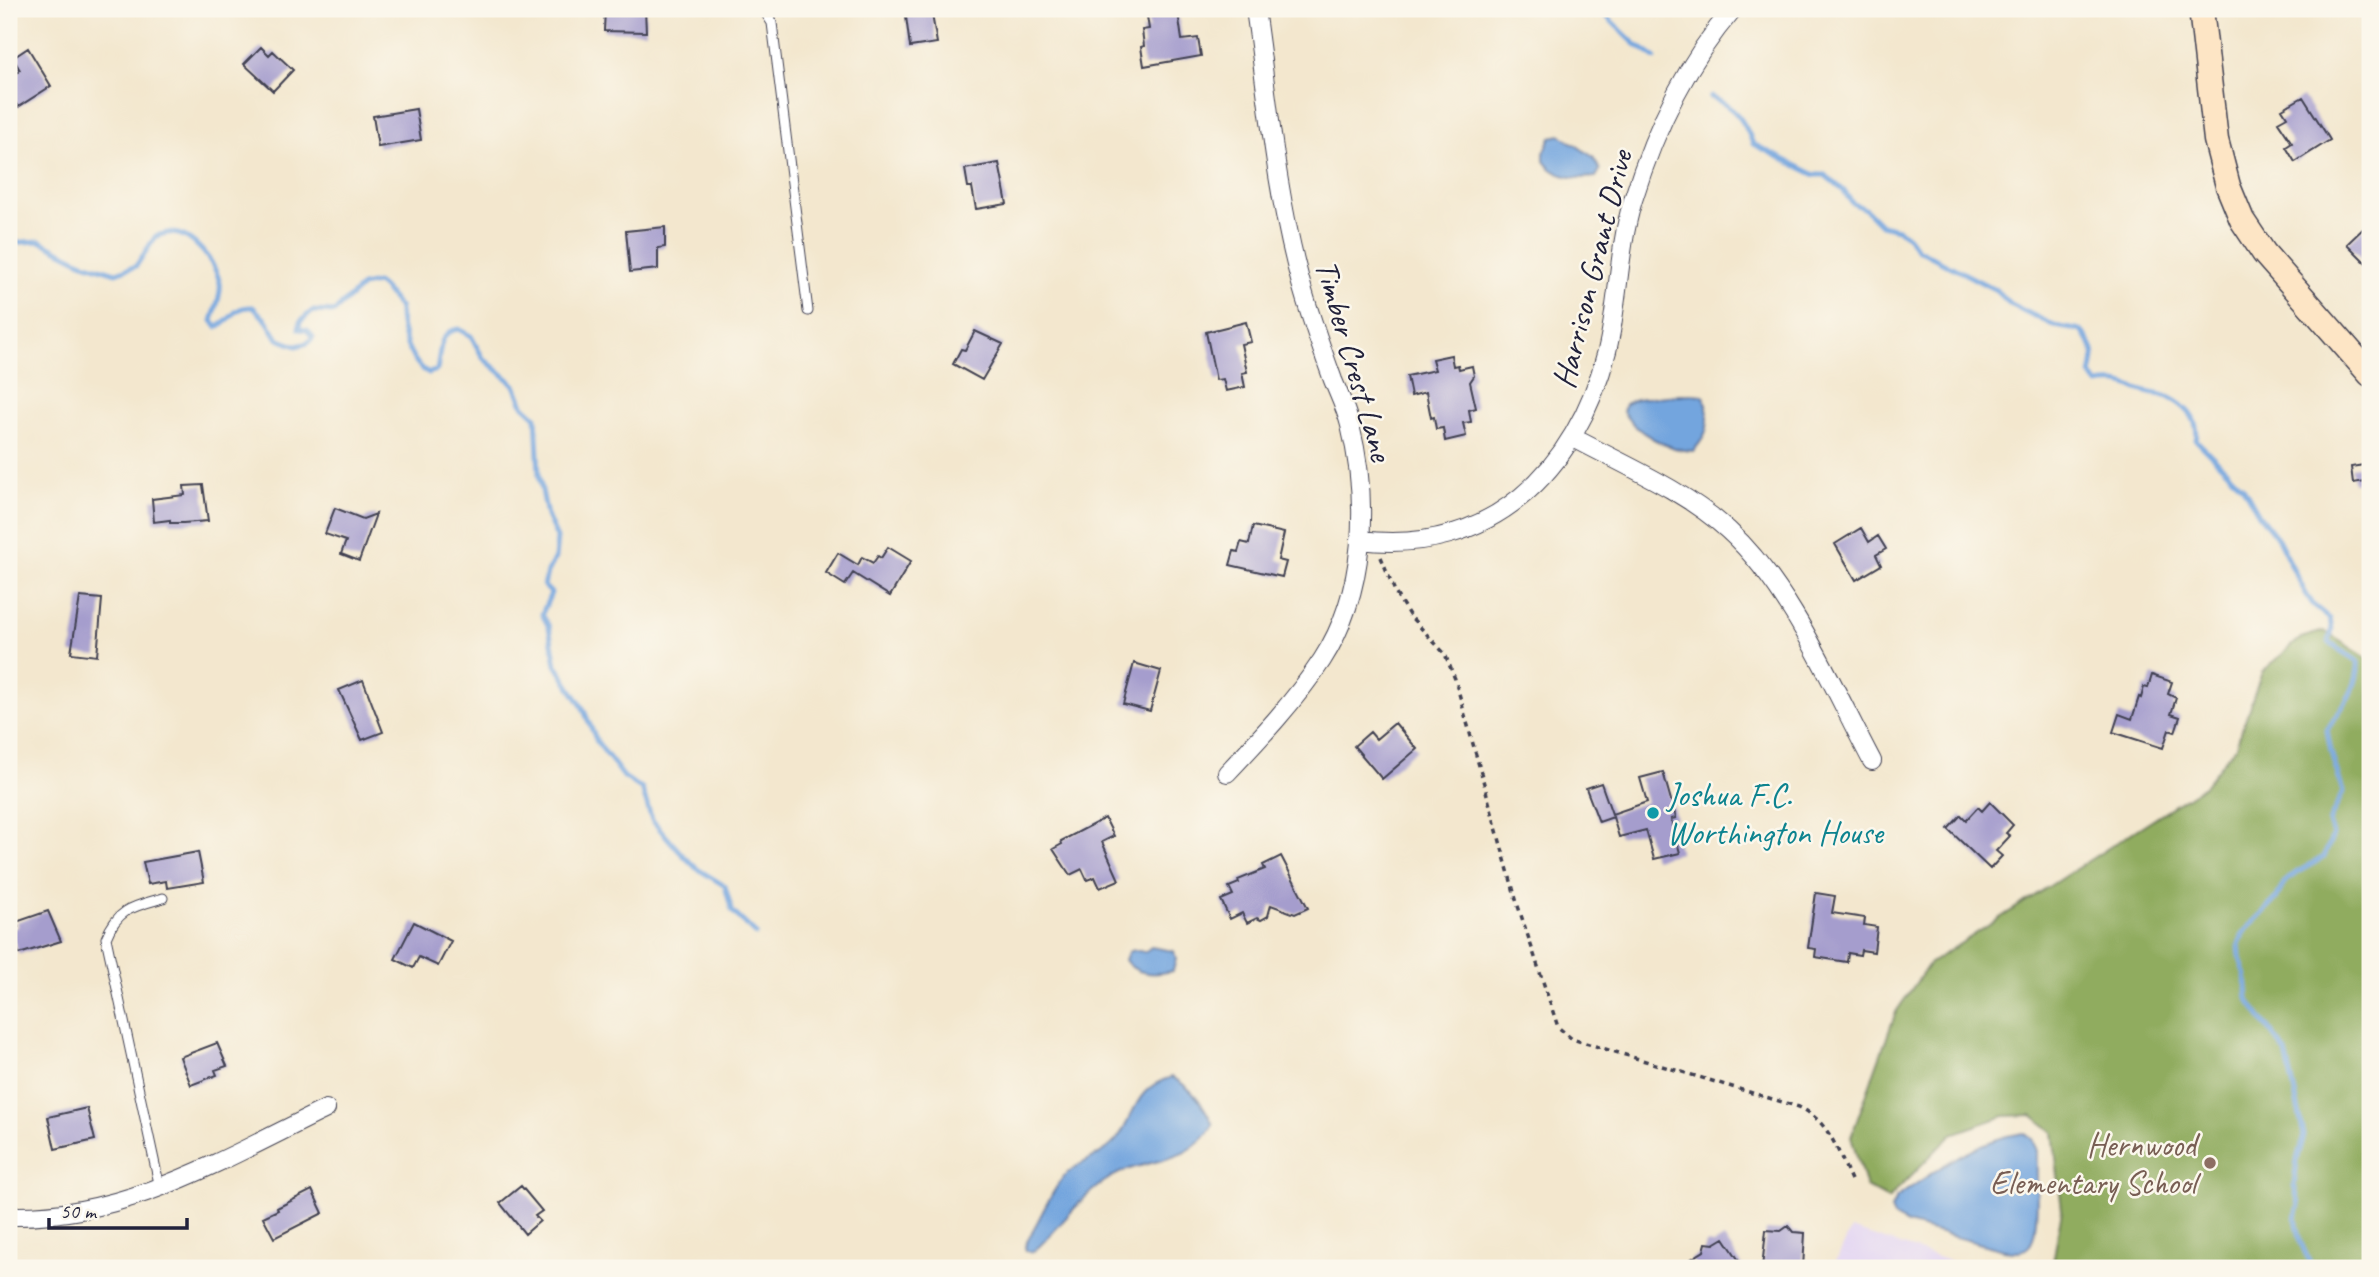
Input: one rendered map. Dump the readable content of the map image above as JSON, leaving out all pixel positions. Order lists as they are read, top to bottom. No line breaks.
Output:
{"streets":{"street":["Harrison Grant Drive","Timber Crest Lane"]},"crossings":[["Harrison Grant Drive","Timber Crest Lane"]],"places":["Joshua F.C. Worthington House","Hernwood Elementary School"],"scale_bar":"50 m"}
